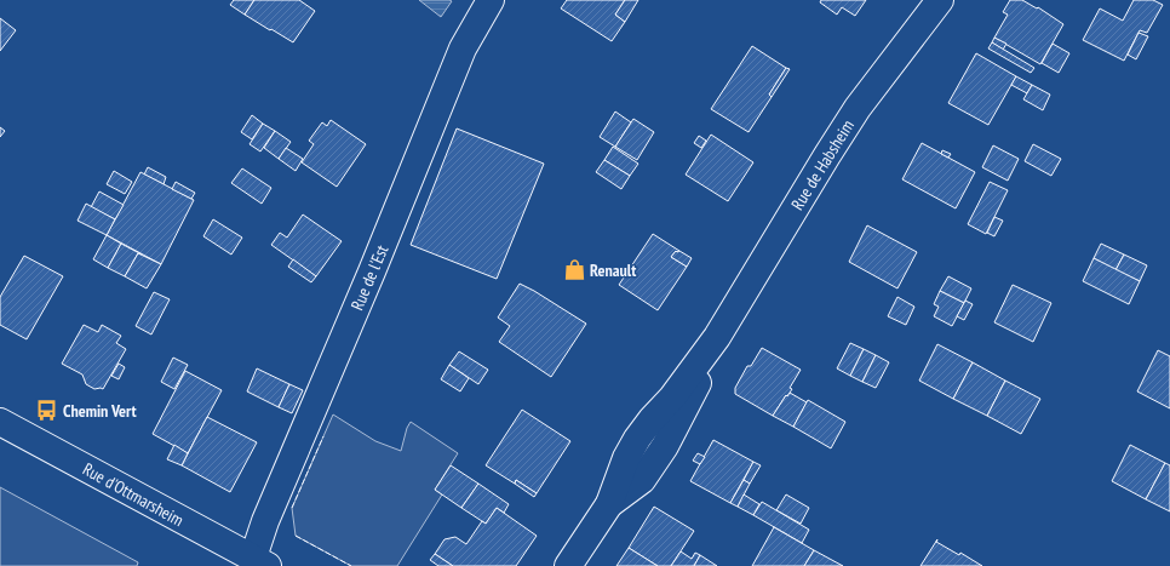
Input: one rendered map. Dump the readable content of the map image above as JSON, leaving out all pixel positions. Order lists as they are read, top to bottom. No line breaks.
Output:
{"streets":{"main road":["Rue de Habsheim","Rue de l'Est","Rue d'Ottmarsheim"]},"crossings":[["Rue de l'Est","Rue d'Ottmarsheim"]],"places":{"shop":["Renault"],"bus stop":["Chemin Vert"]}}
